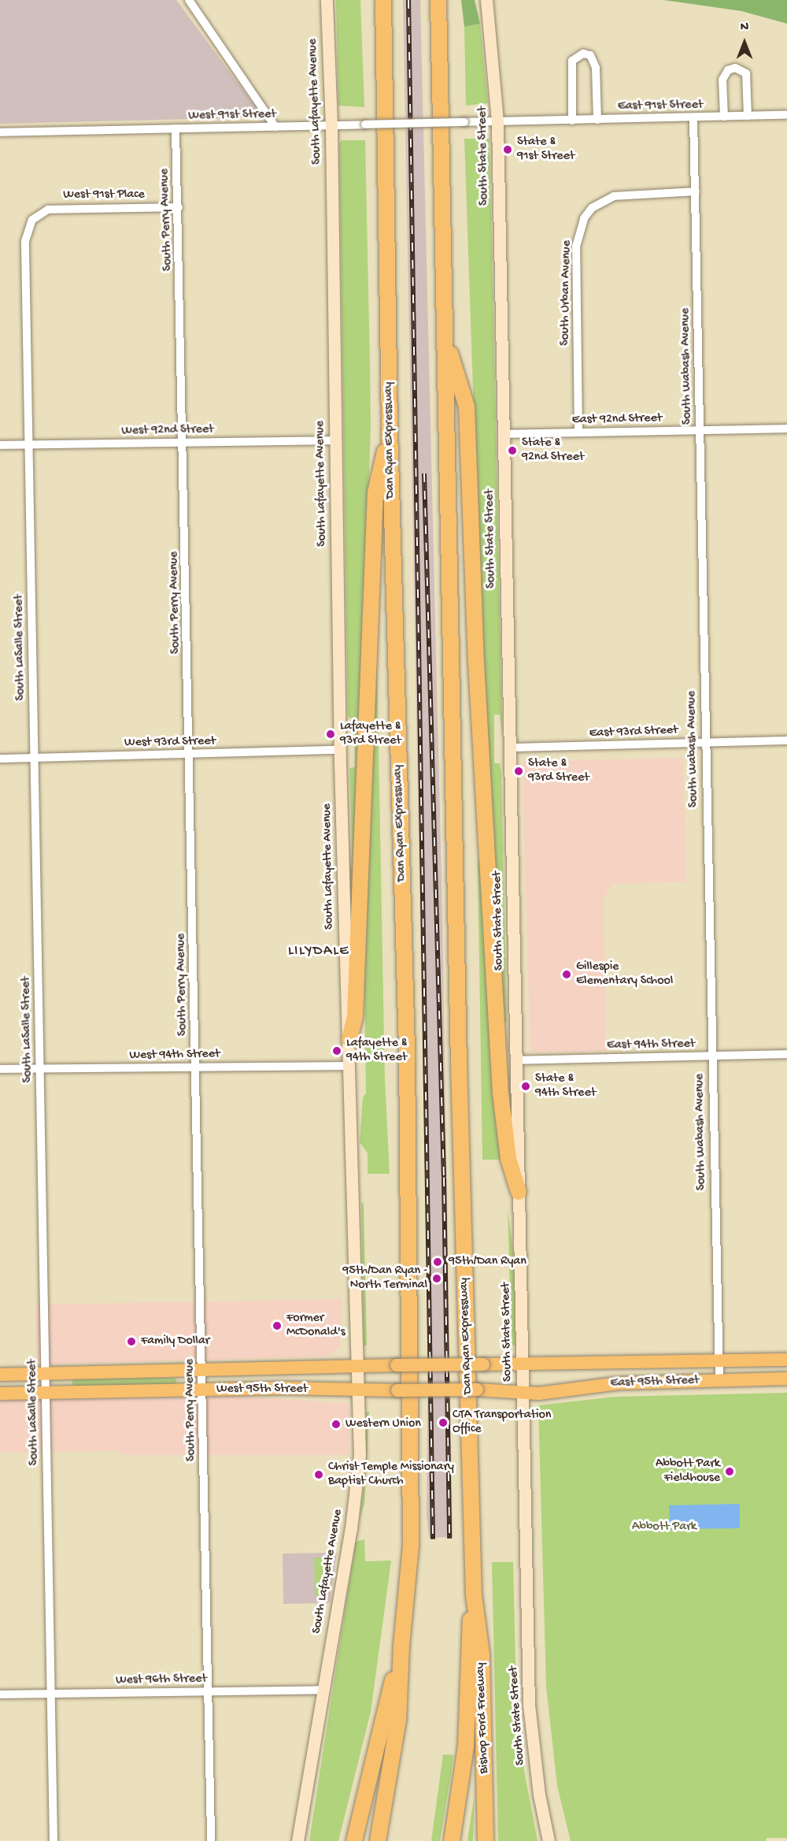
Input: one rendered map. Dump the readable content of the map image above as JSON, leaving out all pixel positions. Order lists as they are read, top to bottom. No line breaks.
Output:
{"streets":{"highway":["Dan Ryan Expressway","Bishop Ford Freeway"],"main road":["South Lafayette Avenue","South State Street","East 95th Street","West 95th Street"],"street":["East 91st Street","West 91st Street","West 91st Place","South Perry Avenue","South Urban Avenue","South Wabash Avenue","East 92nd Street","West 92nd Street","South LaSalle Street","East 93rd Street","West 93rd Street","East 94th Street","West 94th Street","West 96th Street"]},"crossings":[["South Lafayette Avenue","West 91st Street"],["South Lafayette Avenue","West 92nd Street"],["South Lafayette Avenue","West 93rd Street"],["South Lafayette Avenue","West 94th Street"],["South Lafayette Avenue","West 95th Street"],["South Lafayette Avenue","West 96th Street"],["East 91st Street","West 91st Street"],["East 91st Street","South State Street"],["East 91st Street","South Wabash Avenue"],["West 91st Street","South Perry Avenue"],["South State Street","East 92nd Street"],["South State Street","East 93rd Street"],["South State Street","East 94th Street"],["South State Street","East 95th Street"],["South State Street","West 95th Street"],["West 91st Place","South Perry Avenue"],["West 91st Place","South LaSalle Street"],["South Perry Avenue","West 92nd Street"],["South Perry Avenue","West 93rd Street"],["South Perry Avenue","West 94th Street"],["South Perry Avenue","West 95th Street"],["South Perry Avenue","West 96th Street"],["South Urban Avenue","South Wabash Avenue"],["South Urban Avenue","East 92nd Street"],["South Wabash Avenue","East 92nd Street"],["South Wabash Avenue","East 93rd Street"],["South Wabash Avenue","East 94th Street"],["South Wabash Avenue","East 95th Street"],["West 92nd Street","South LaSalle Street"],["Dan Ryan Expressway","Bishop Ford Freeway"],["South LaSalle Street","West 93rd Street"],["South LaSalle Street","West 94th Street"],["South LaSalle Street","West 95th Street"],["South LaSalle Street","West 96th Street"],["East 95th Street","West 95th Street"]],"districts":["LILYDALE"],"parks":["Abbott Park"],"places":["State & 91st Street","State & 92nd Street","Lafayette & 93rd Street","State & 93rd Street","Gillespie Elementary School","Lafayette & 94th Street","State & 94th Street","95th/Dan Ryan","95th/Dan Ryan - North Terminal","Former McDonald's","Family Dollar","CTA Transportation Office","Western Union","Abbott Park Fieldhouse","Christ Temple Missionary Baptist Church"],"north":"top"}
